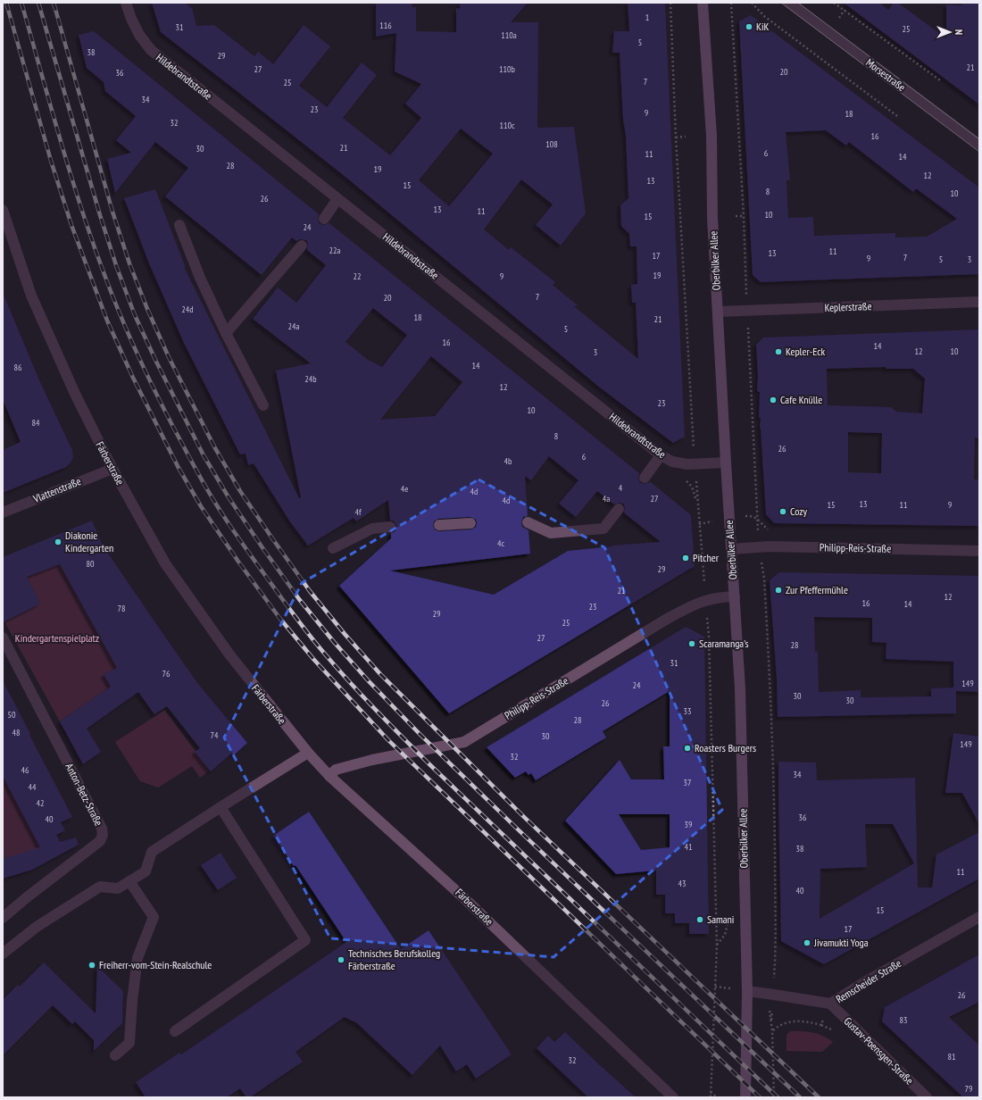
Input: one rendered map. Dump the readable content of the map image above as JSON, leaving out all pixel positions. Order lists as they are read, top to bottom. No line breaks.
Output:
{"streets":{"main road":["Oberbilker Allee"],"street":["Morsestraße","Hildebrandtstraße","Keplerstraße","Färberstraße","Vlattenstraße","Philipp-Reis-Straße","Anton-Betz-Straße","Remscheider Straße","Gustav-Poensgen-Straße"]},"crossings":[["Hildebrandtstraße","Oberbilker Allee"],["Oberbilker Allee","Keplerstraße"],["Oberbilker Allee","Philipp-Reis-Straße"],["Oberbilker Allee","Remscheider Straße"],["Färberstraße","Vlattenstraße"],["Färberstraße","Philipp-Reis-Straße"],["Remscheider Straße","Gustav-Poensgen-Straße"]],"parks":["Kindergartenspielplatz"],"places":["KiK","Kepler-Eck","Cafe Knülle","Cozy","Diakonie Kindergarten","Pitcher","Zur Pfeffermühle","Scaramanga's","Roasters Burgers","Samani","Jivamukti Yoga","Technisches Berufskolleg Färberstraße","Freiherr-vom-Stein-Realschule"],"house_numbers":["1","116","31","25","110a","5","38","29","21","27","110b","20","36","7","25","34","23","9","18","32","110c","16","108","21","30","6","11","14","28","19","12","13","15","8","10","26","13","11","10","15","24","22a","11","13","17","7","9","5","3","19","22","9","7","20","24d","18","21","24a","5","16","14","12","10","3","14","86","24b","12","23","10","84","8","26","6","4b","4","4e","4d","4a","27","4d","13","15","11","9","4f","4c","80","29","21","12","16","14","23","78","29","25","27","28","31","76","149","24","30","30","26","33","50","28","48","74","30","149","32","46","34","37","44","42","36","40","39","41","38","11","43","40","15","17","26","83","81","32","79"],"north":"right"}
